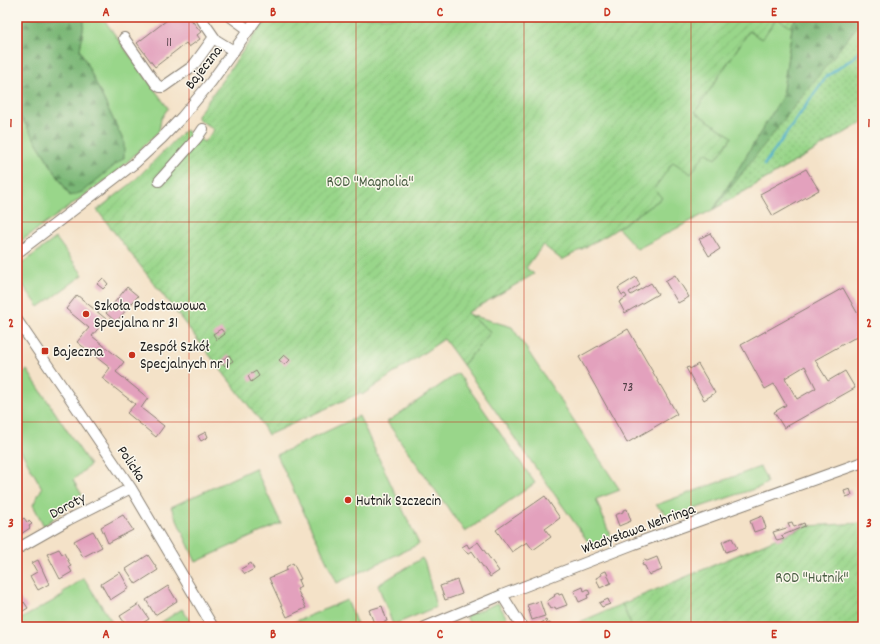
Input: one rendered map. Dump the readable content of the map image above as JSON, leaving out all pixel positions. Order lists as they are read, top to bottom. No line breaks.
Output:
{"streets":{"street":["Bajeczna","Policka","Doroty","Władysława Nehringa"]},"crossings":[["Policka","Doroty"]],"parks":["ROD \"Magnolia\"","ROD \"Hutnik\""],"places":{"other":["Szkoła Podstawowa Specjalna nr 31","Zespół Szkół Specjalnych nr 1","Hutnik Szczecin"],"transit":["Bajeczna"]},"house_numbers":["11","73"],"grid":{"columns":["A","B","C","D","E"],"rows":["1","2","3"]}}
